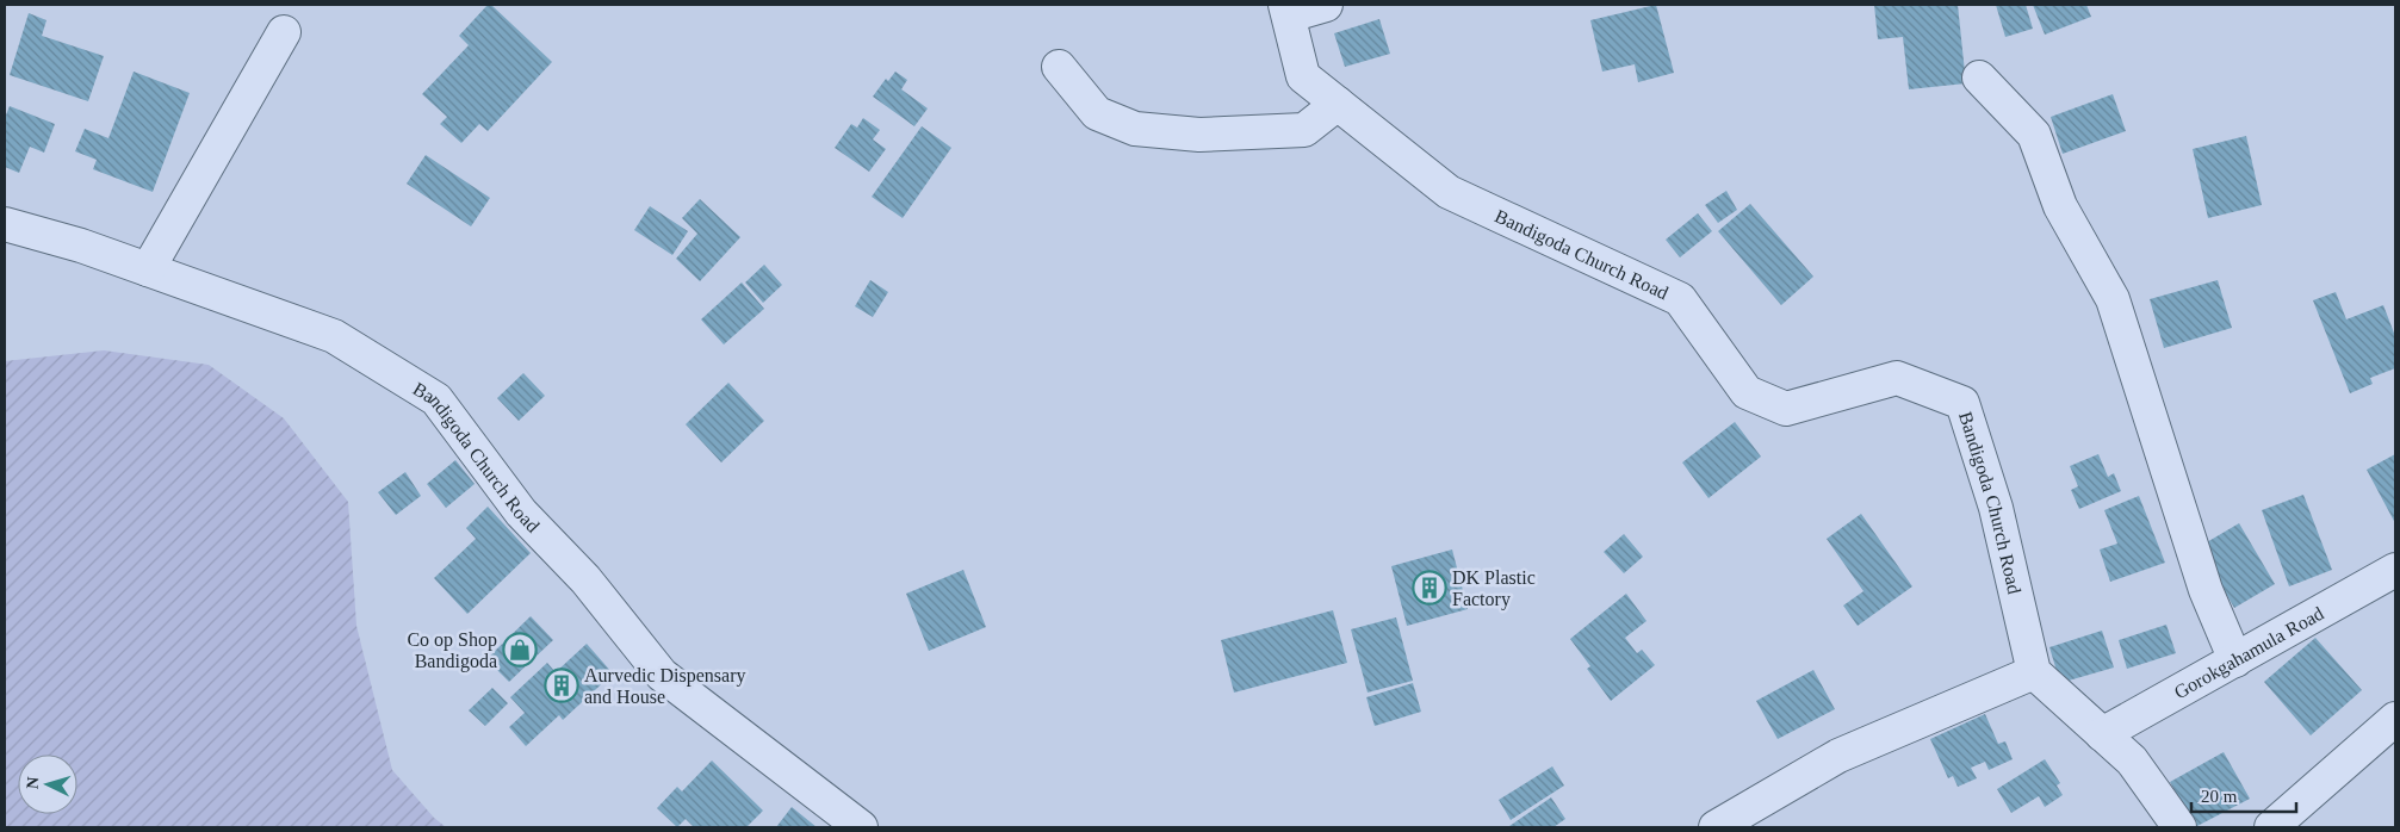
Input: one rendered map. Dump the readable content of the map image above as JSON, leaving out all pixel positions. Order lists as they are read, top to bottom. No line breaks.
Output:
{"streets":{"street":["Bandigoda Church Road","Gorokgahamula Road"]},"places":{"building":["DK Plastic Factory","Aurvedic Dispensary and House"],"shop":["Co op Shop Bandigoda"]},"scale_bar":"20 m","north":"left"}
